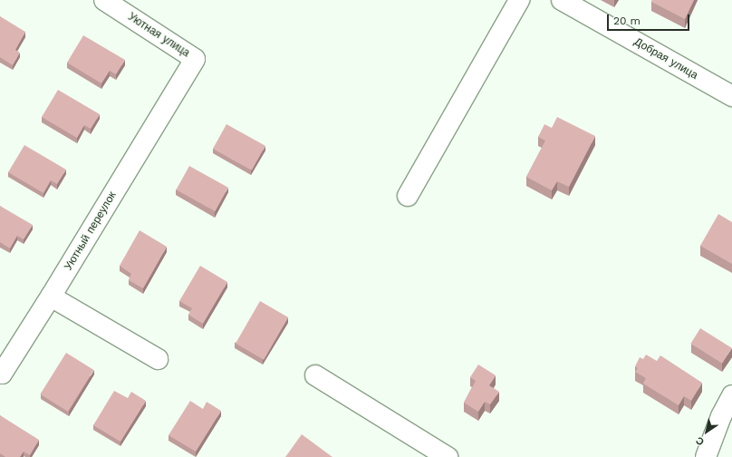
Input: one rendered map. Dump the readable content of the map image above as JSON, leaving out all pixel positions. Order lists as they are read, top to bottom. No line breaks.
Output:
{"streets":{"street":["Уютная улица","Добрая улица","Уютный переулок"]},"crossings":[["Уютная улица","Уютный переулок"]],"scale_bar":"20 m","north":"bottom left"}
